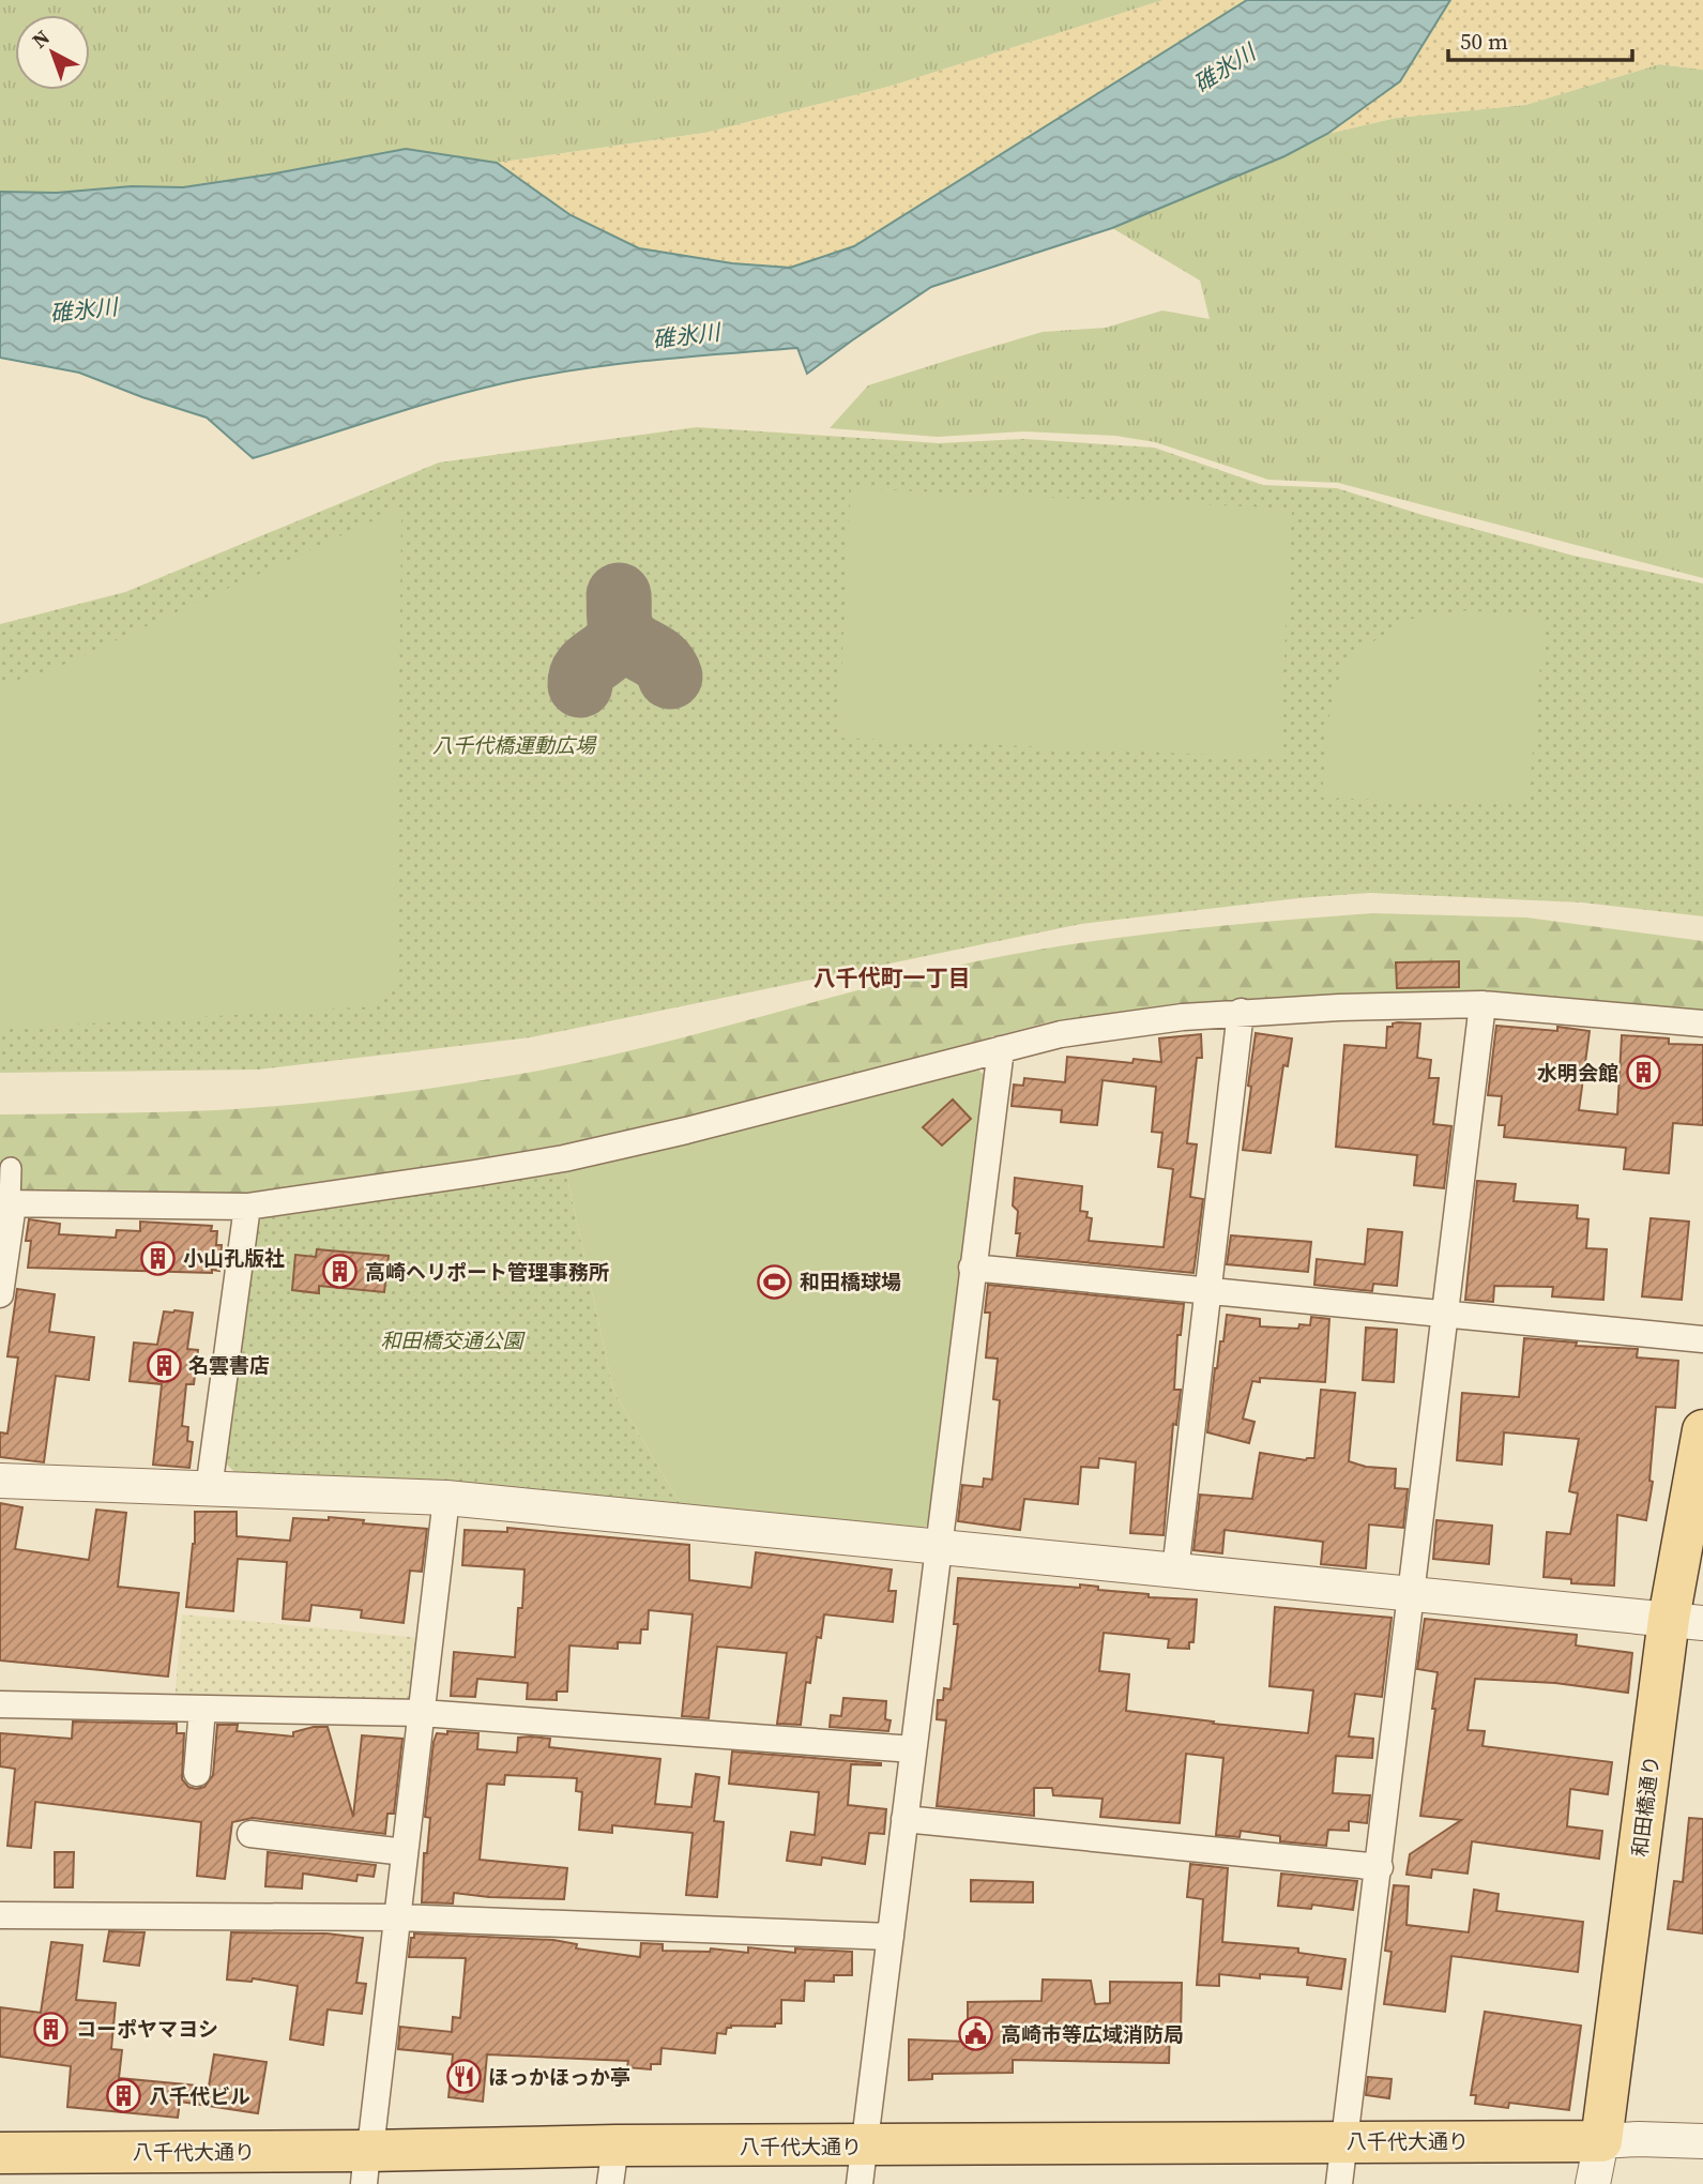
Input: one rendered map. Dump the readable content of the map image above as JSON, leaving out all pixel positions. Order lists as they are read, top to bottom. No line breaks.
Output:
{"streets":{"main road":["和田橋通り","八千代大通り"]},"crossings":[["和田橋通り","八千代大通り"]],"districts":["八千代町一丁目"],"water":["碓氷川"],"parks":["八千代橋運動広場","和田橋交通公園"],"places":{"building":["水明会館","小山孔版社","高崎ヘリポート管理事務所","名雲書店","コーポヤマヨシ","八千代ビル"],"sports":["和田橋球場"],"public building":["高崎市等広域消防局"],"restaurant":["ほっかほっか亭"]},"scale_bar":"50 m","north":"top left"}
